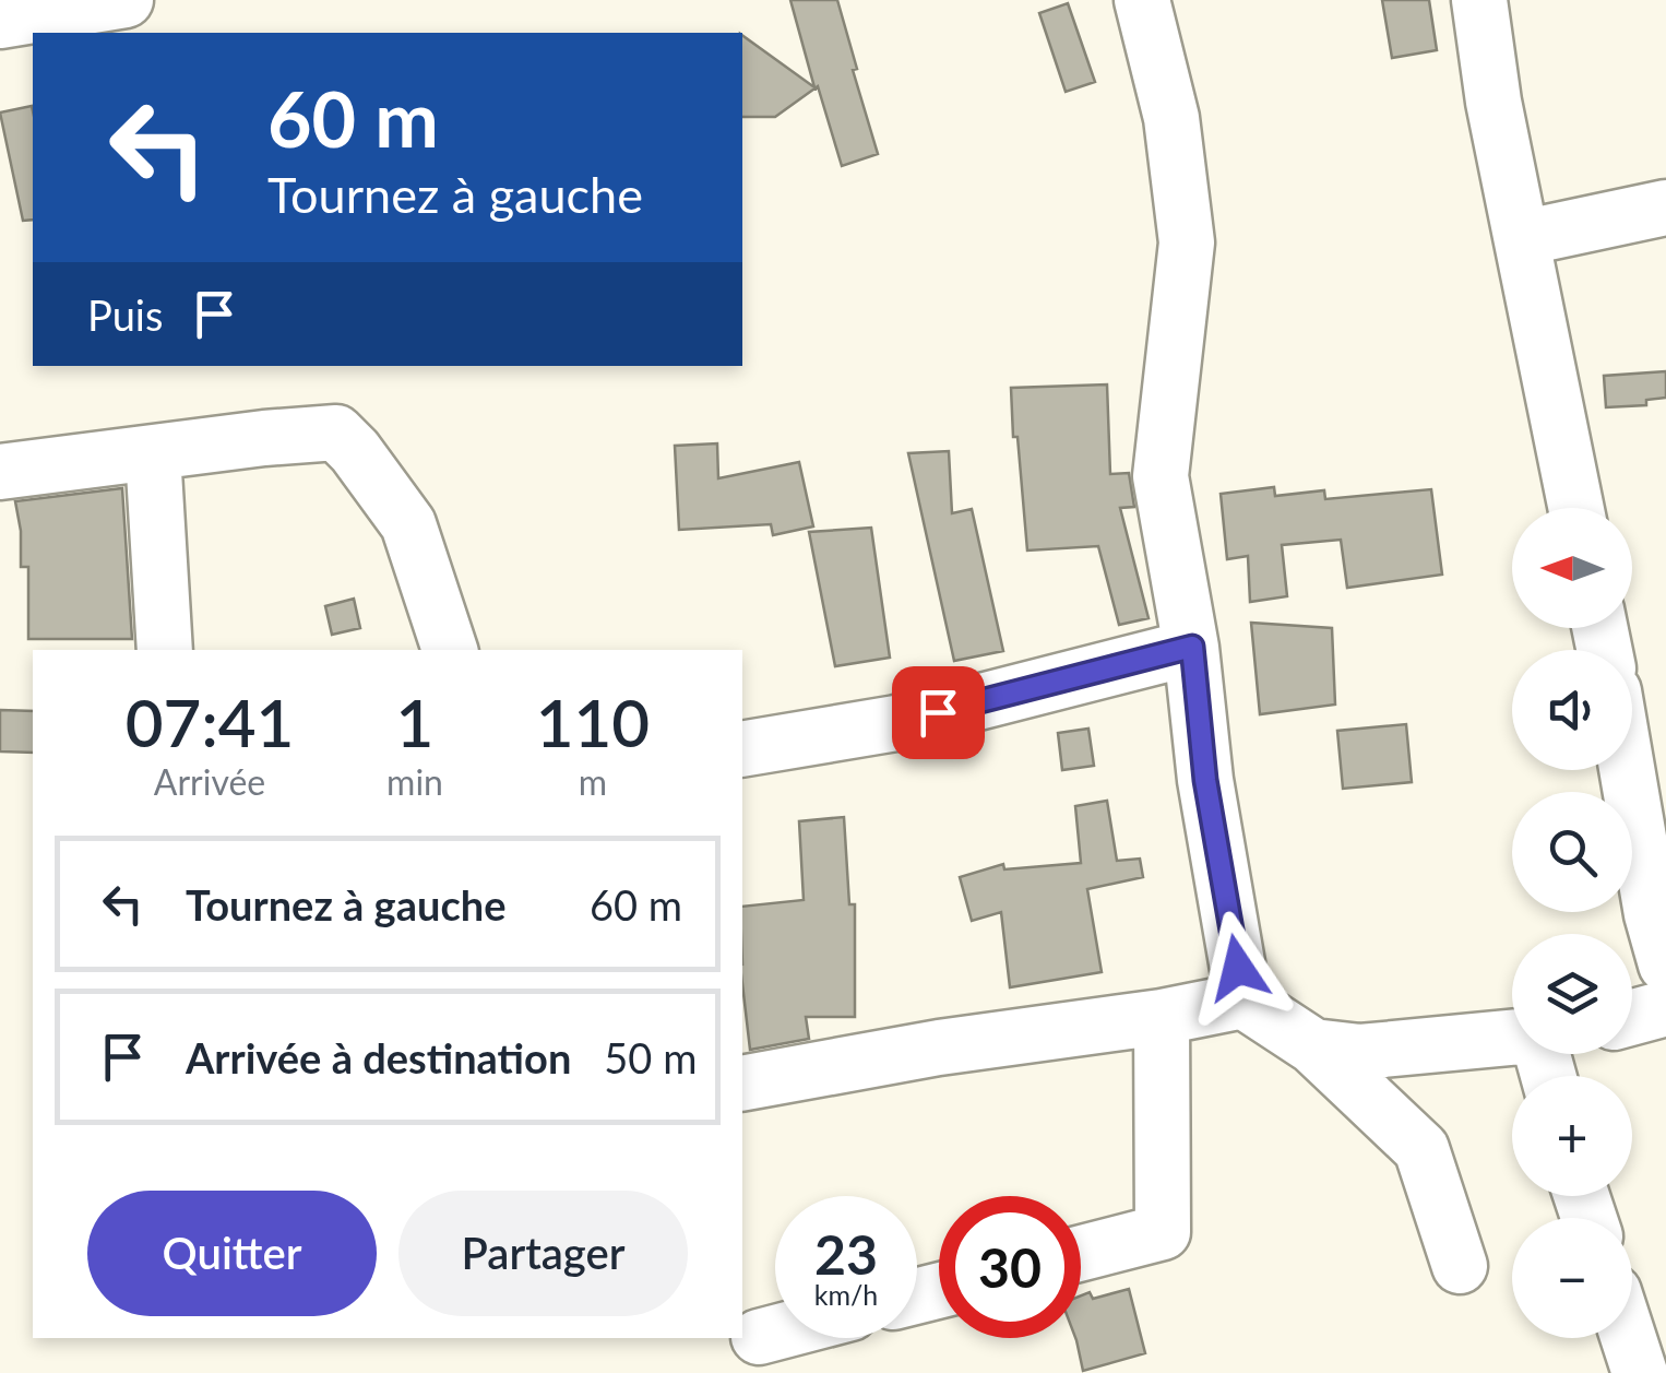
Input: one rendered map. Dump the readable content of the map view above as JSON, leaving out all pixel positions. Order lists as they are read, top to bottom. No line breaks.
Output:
{"north":"left","page":{"turn":["60 m","Tournez à gauche"],"then":"Puis","map_buttons":["+","−"],"eta":["07:41","Arrivée","1","min","110","m"],"list":[{"name":"Tournez à gauche","value":"60 m"},{"name":"Arrivée à destination","value":"50 m"}],"buttons":["Quitter","Partager"],"speed":"23 km/h","limit":"30"}}
